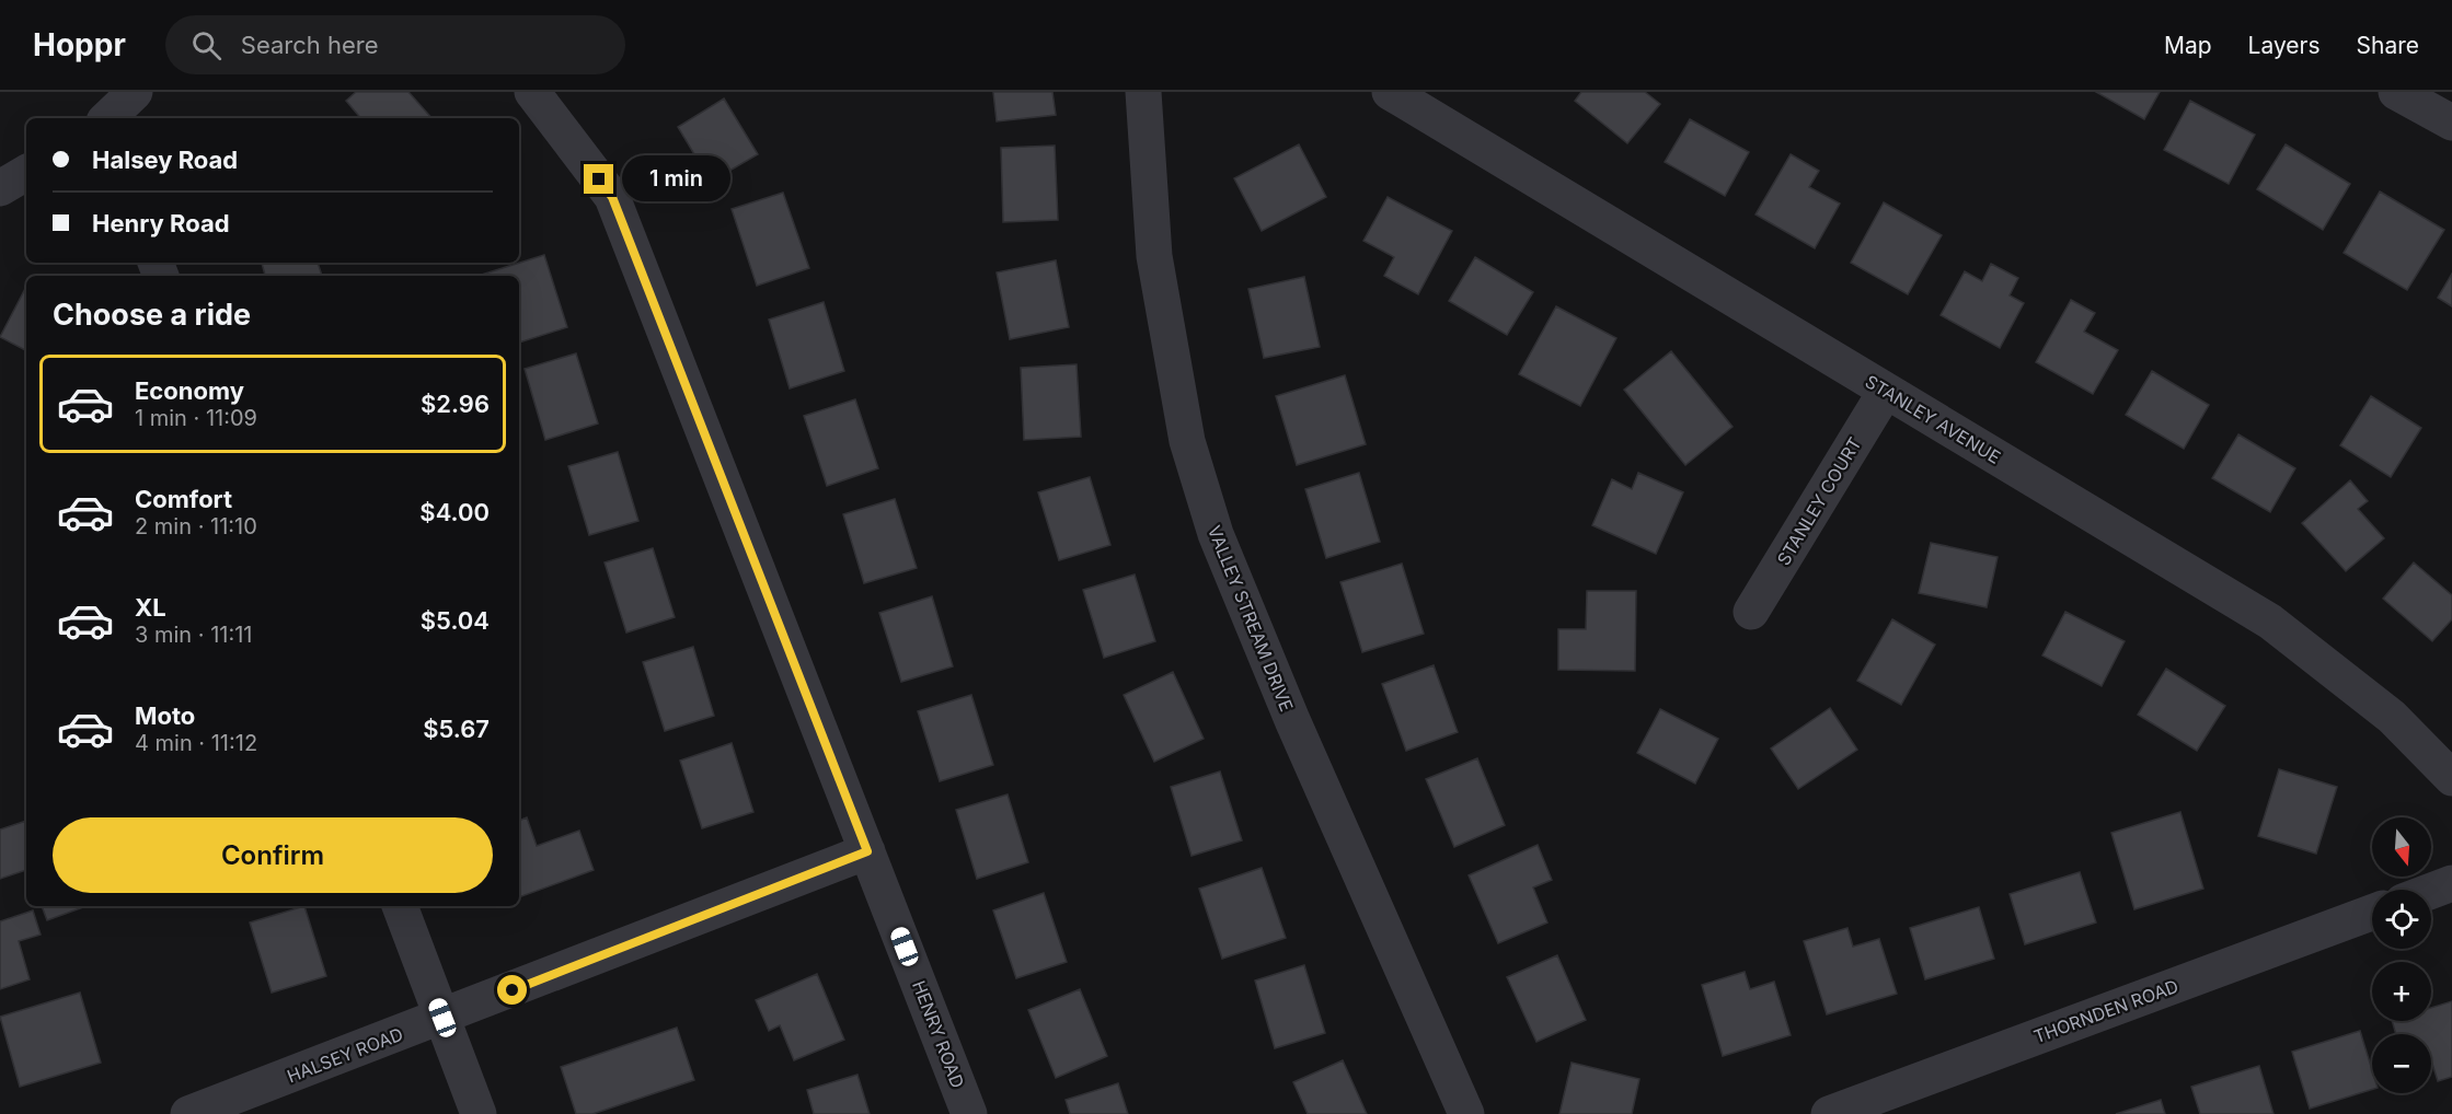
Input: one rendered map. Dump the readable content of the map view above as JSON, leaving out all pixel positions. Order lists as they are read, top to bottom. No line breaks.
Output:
{"streets":{"street":["STANLEY AVENUE","STANLEY COURT","VALLEY STREAM DRIVE","THORNDEN ROAD","HENRY ROAD","HALSEY ROAD"]},"crossings":[["STANLEY AVENUE","STANLEY COURT"],["HENRY ROAD","HALSEY ROAD"]],"north":"bottom","page":{"header":"Hoppr","search":"Search here","nav":["Map","Layers","Share"],"banner":["Halsey Road","Henry Road"],"bubble":"1 min","heading":"Choose a ride","list":[{"name":"Economy","note":"1 min · 11:09","value":"$2.96"},{"name":"Comfort","note":"2 min · 11:10","value":"$4.00"},{"name":"XL","note":"3 min · 11:11","value":"$5.04"},{"name":"Moto","note":"4 min · 11:12","value":"$5.67"}],"buttons":"Confirm","map_buttons":["+","−"]}}
